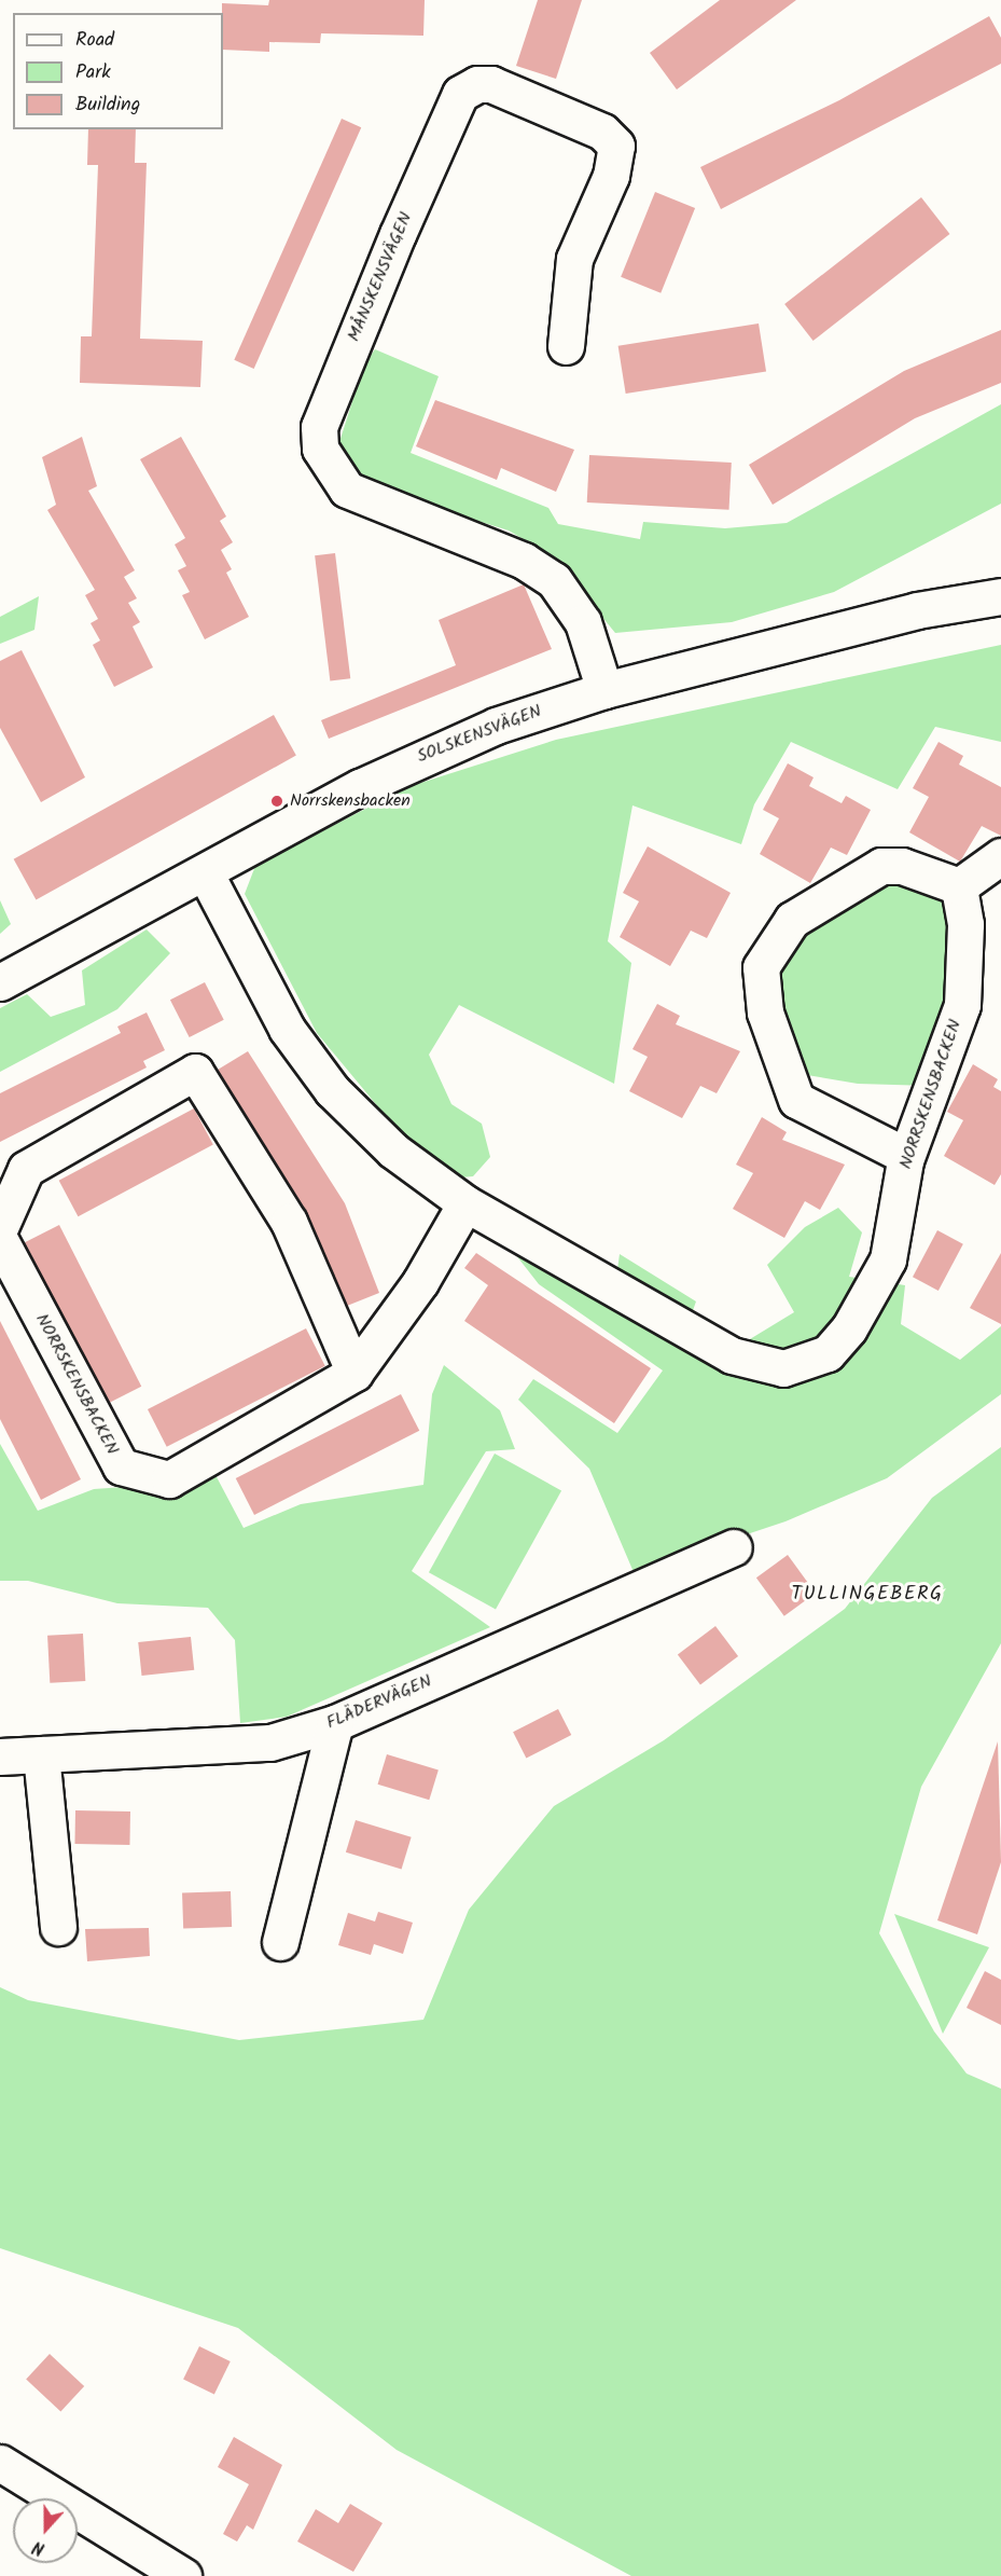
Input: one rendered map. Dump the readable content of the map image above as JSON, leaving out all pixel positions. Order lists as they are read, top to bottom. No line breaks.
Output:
{"streets":{"street":["MÅNSKENSVÄGEN","SOLSKENSVÄGEN","NORRSKENSBACKEN","FLÄDERVÄGEN"]},"crossings":[["MÅNSKENSVÄGEN","SOLSKENSVÄGEN"],["SOLSKENSVÄGEN","NORRSKENSBACKEN"]],"districts":["TULLINGEBERG"],"places":["Norrskensbacken"],"legend":["Road","Park","Building"],"north":"bottom"}
